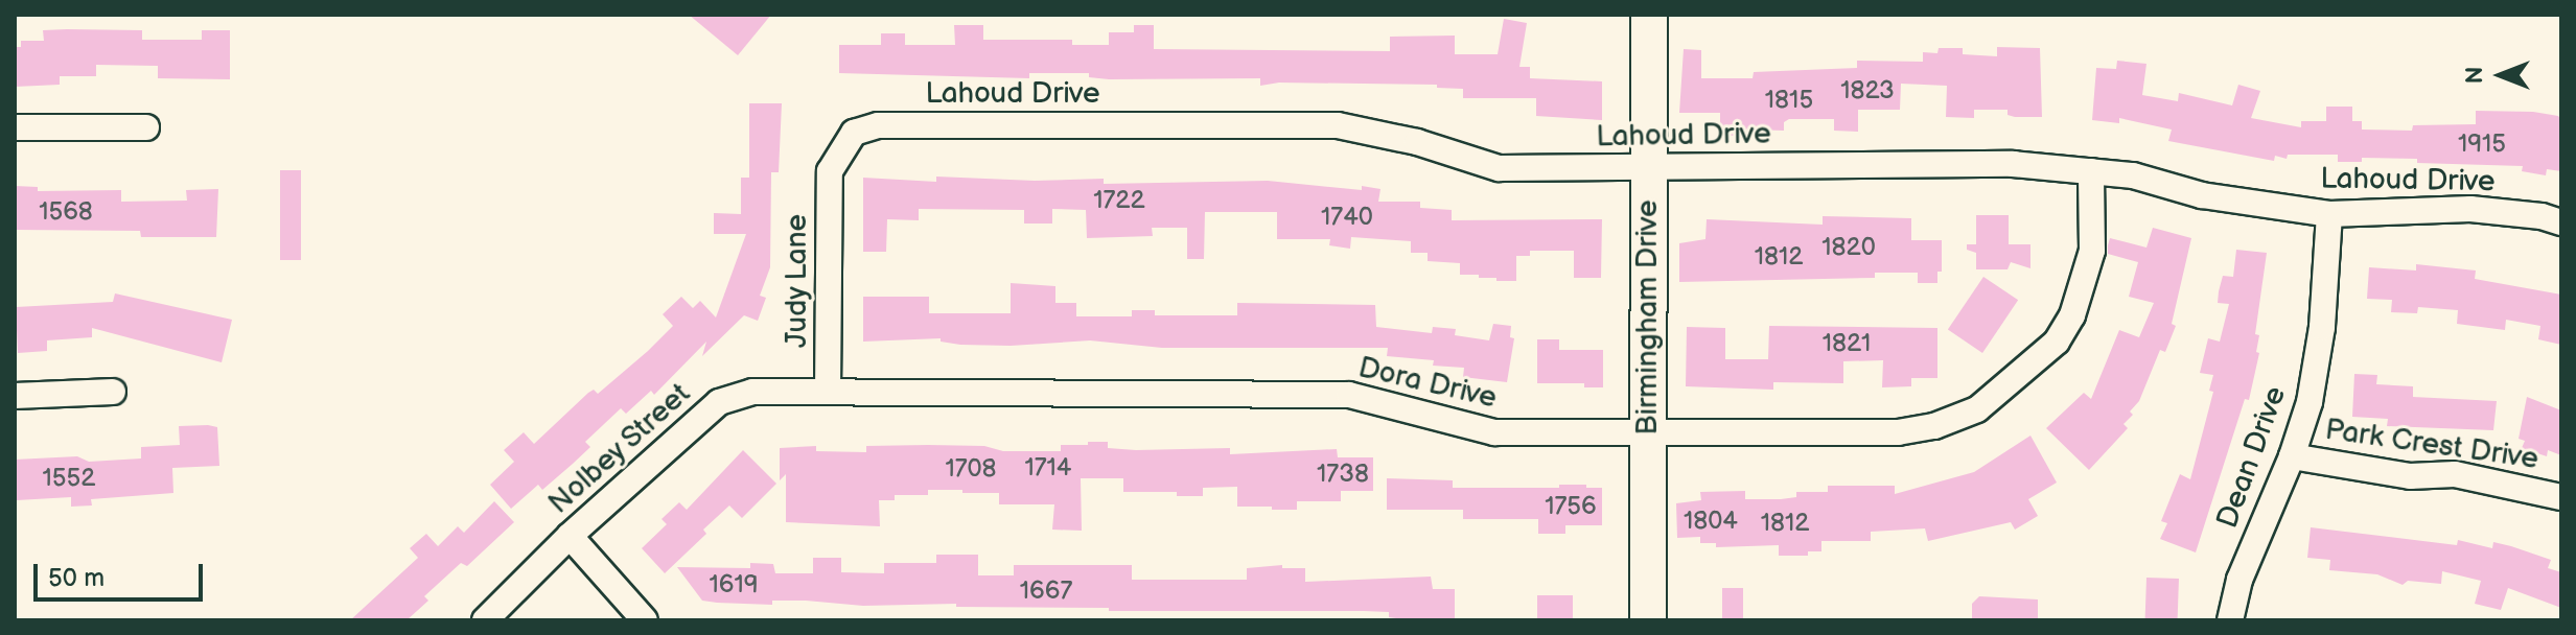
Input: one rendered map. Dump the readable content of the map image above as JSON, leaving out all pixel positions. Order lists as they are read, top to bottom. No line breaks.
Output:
{"streets":{"main road":["Birmingham Drive"],"street":["Lahoud Drive","Judy Lane","Dora Drive","Park Crest Drive","Nolbey Street","Dean Drive"]},"crossings":[["Lahoud Drive","Judy Lane"],["Lahoud Drive","Birmingham Drive"],["Lahoud Drive","Dora Drive"],["Lahoud Drive","Dean Drive"],["Judy Lane","Dora Drive"],["Judy Lane","Nolbey Street"],["Birmingham Drive","Dora Drive"],["Dora Drive","Nolbey Street"],["Park Crest Drive","Dean Drive"]],"house_numbers":["1823","1815","1915","1722","1568","1740","1820","1812","1821","1714","1708","1738","1552","1756","1804","1812","1619","1667"],"scale_bar":"50 m","north":"left"}
